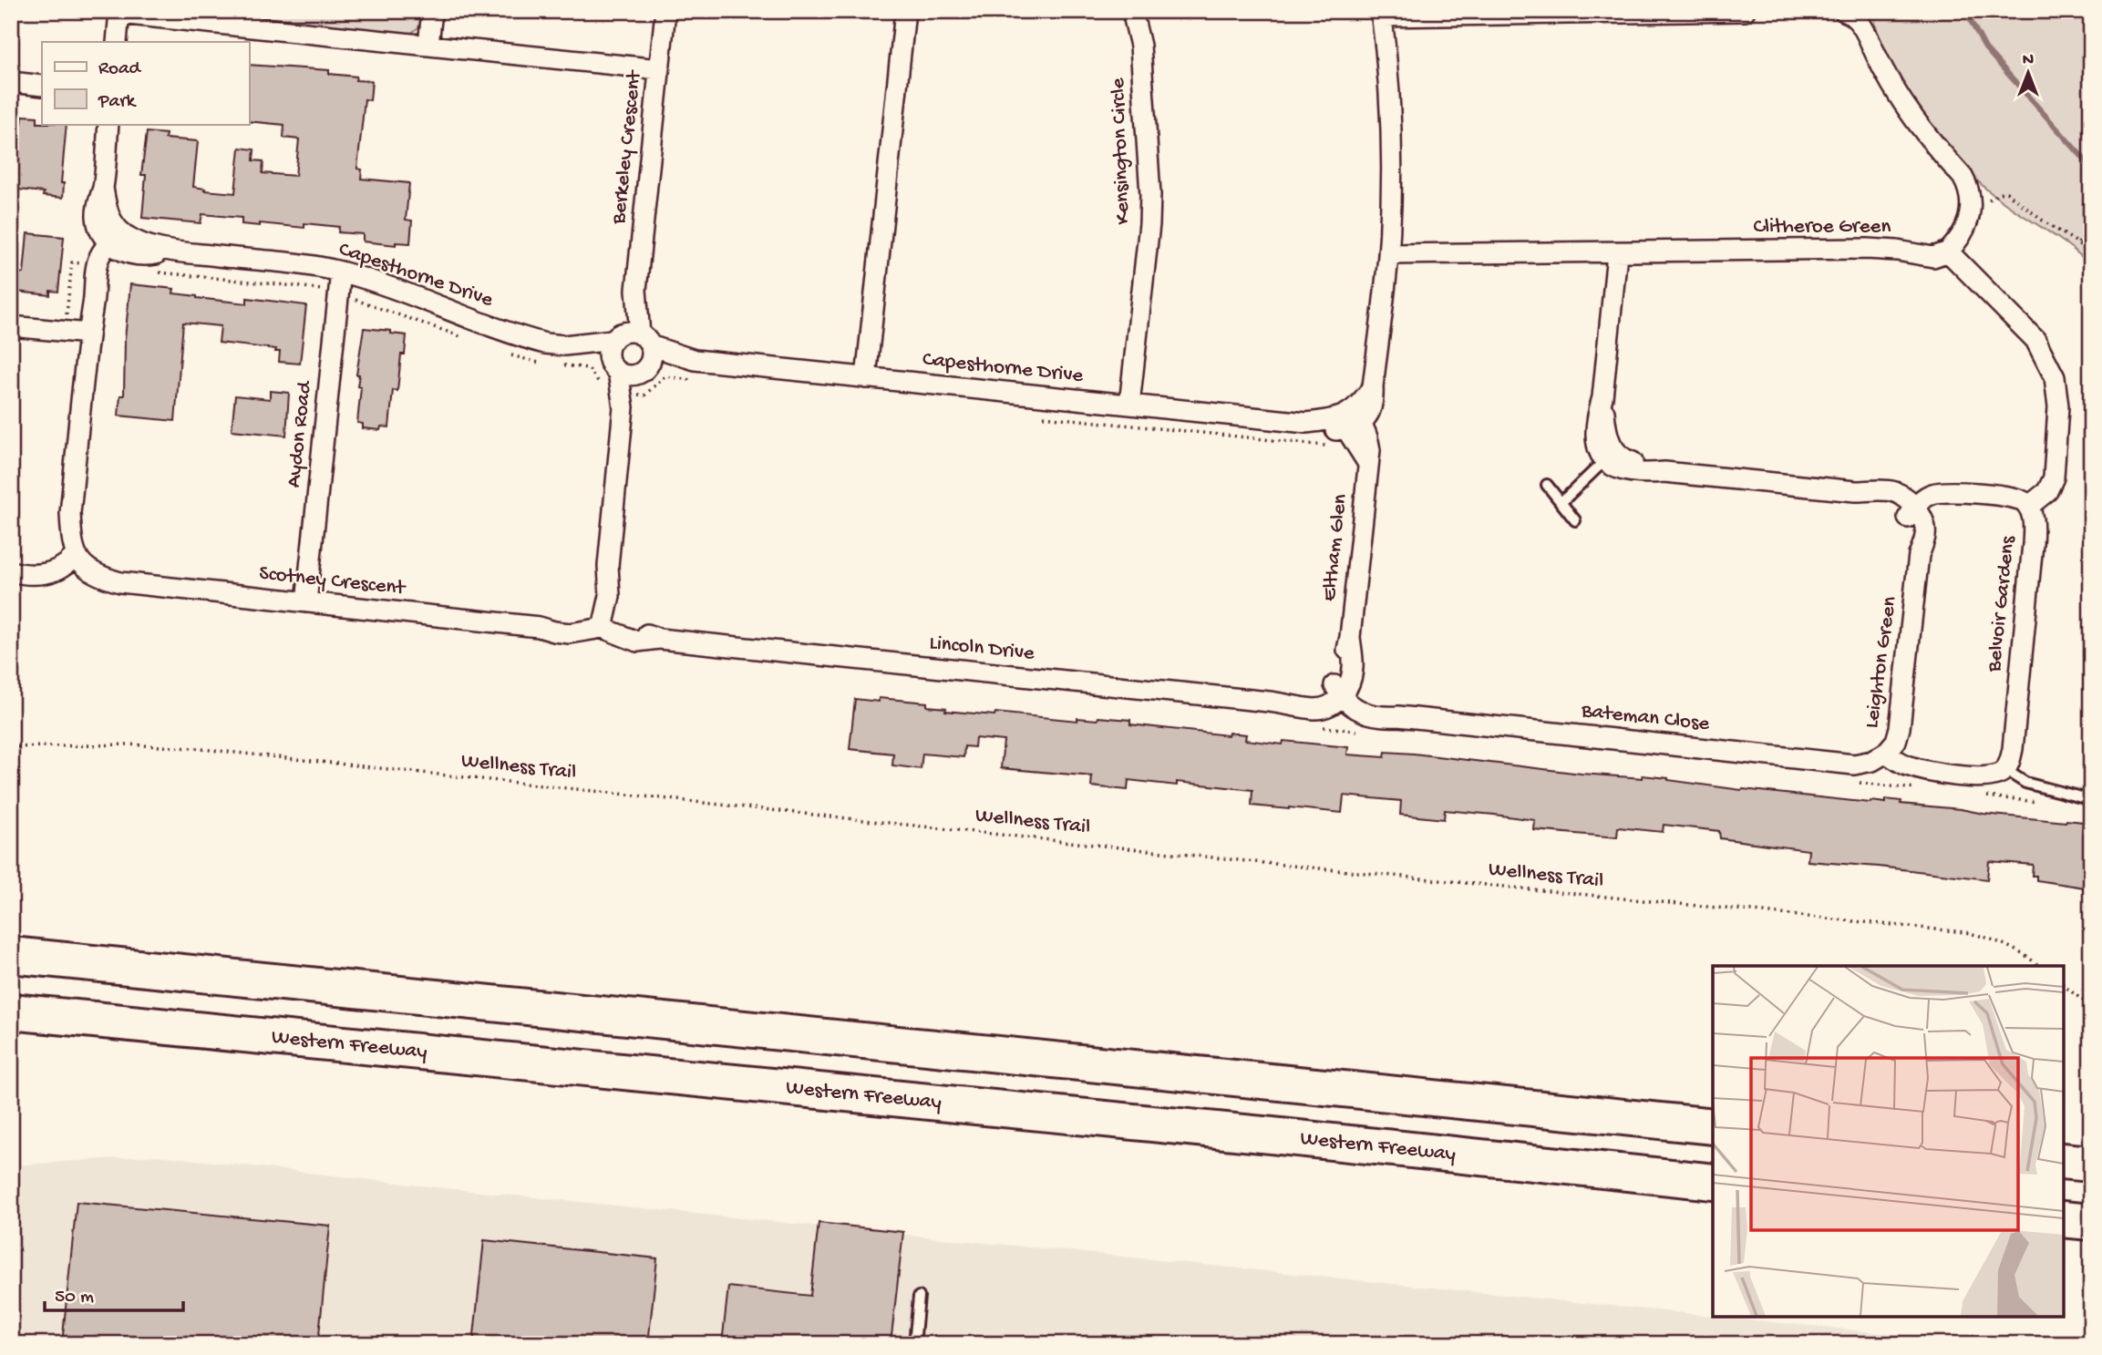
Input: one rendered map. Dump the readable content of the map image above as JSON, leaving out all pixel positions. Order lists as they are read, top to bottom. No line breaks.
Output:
{"streets":{"highway":["Western Freeway"],"street":["Berkeley Crescent","Kensington Circle","Clitheroe Green","Capesthorne Drive","Aydon Road","Eltham Glen","Scotney Crescent","Belvoir Gardens","Lincoln Drive","Leighton Green","Bateman Close"],"path":["Wellness Trail"]},"crossings":[["Berkeley Crescent","Capesthorne Drive"],["Kensington Circle","Capesthorne Drive"],["Capesthorne Drive","Aydon Road"],["Capesthorne Drive","Eltham Glen"],["Aydon Road","Scotney Crescent"],["Eltham Glen","Lincoln Drive"],["Eltham Glen","Bateman Close"],["Scotney Crescent","Lincoln Drive"],["Belvoir Gardens","Leighton Green"],["Lincoln Drive","Bateman Close"],["Leighton Green","Bateman Close"]],"legend":["Road","Park"],"scale_bar":"50 m","north":"top"}
